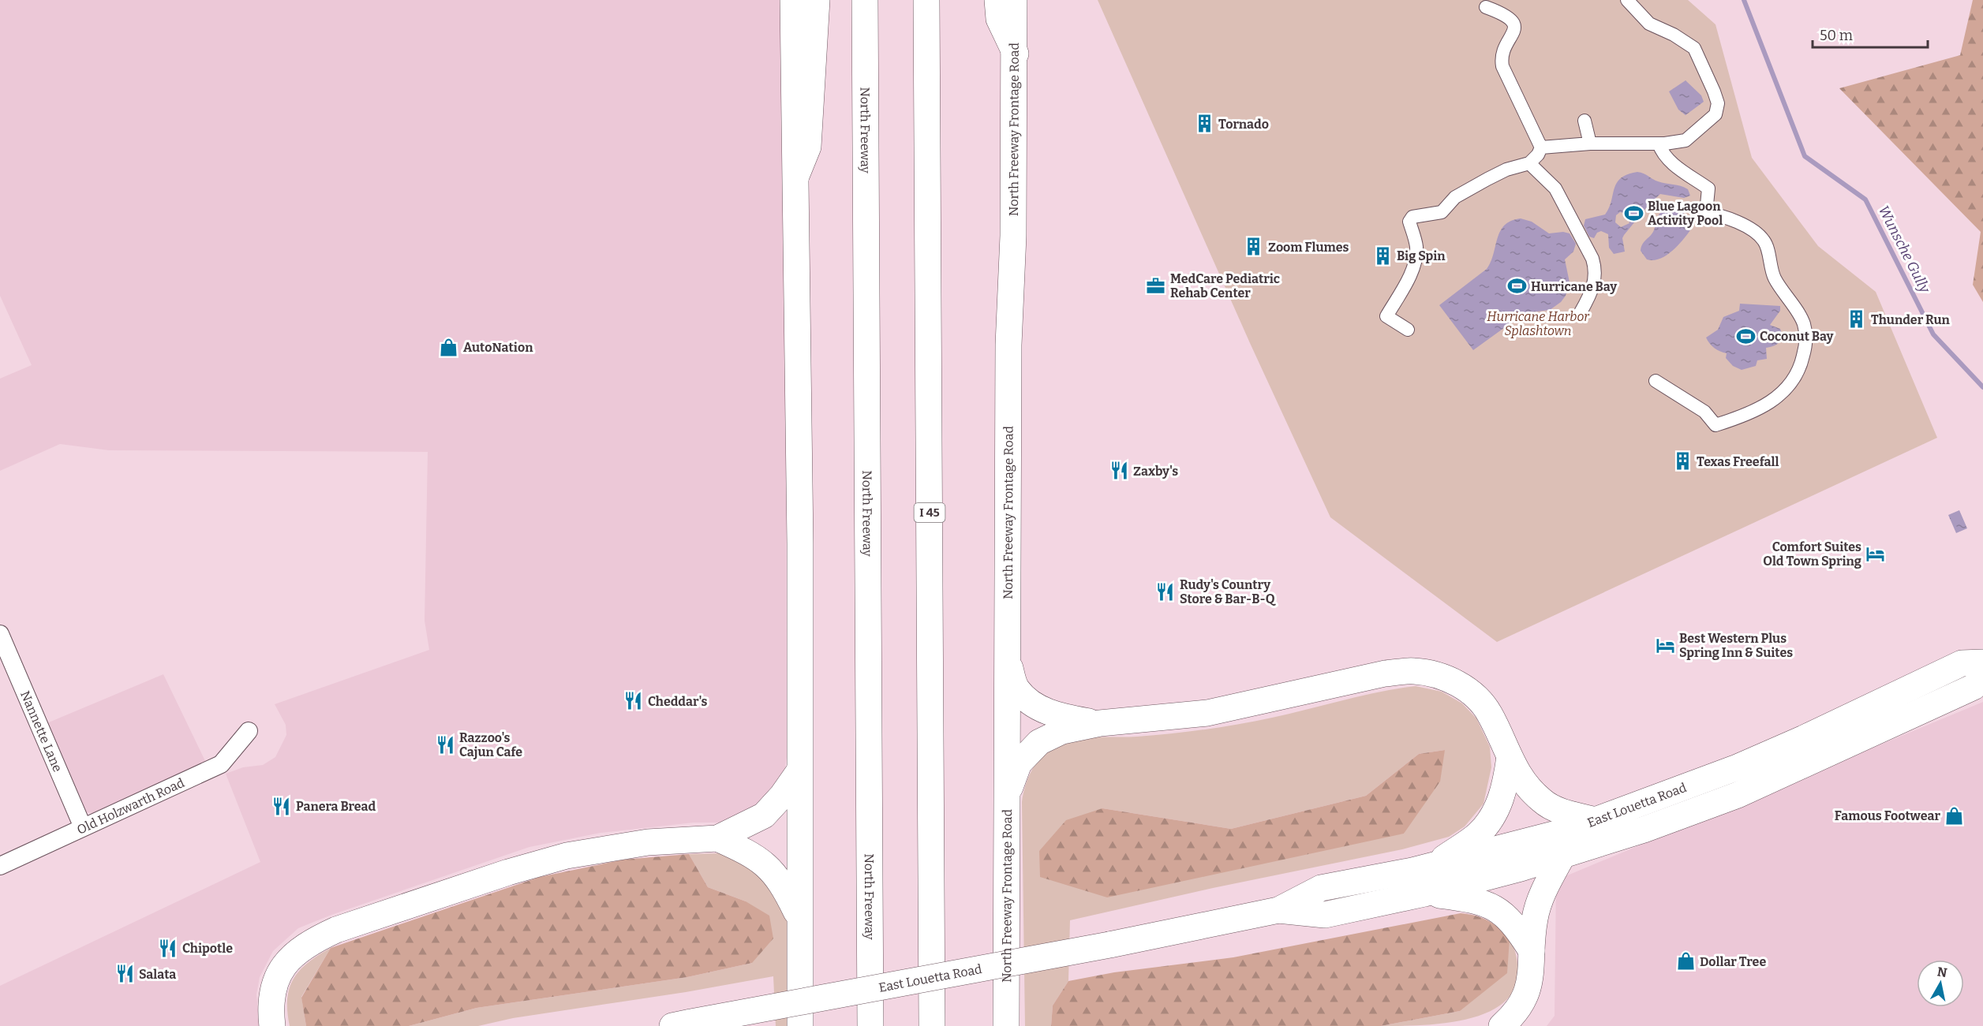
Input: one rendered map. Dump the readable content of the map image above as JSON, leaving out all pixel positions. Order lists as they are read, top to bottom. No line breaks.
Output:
{"streets":{"main road":["North Freeway","North Freeway Frontage Road","I 45","East Louetta Road"],"street":["Nannette Lane","Old Holzwarth Road"]},"crossings":[["Nannette Lane","Old Holzwarth Road"]],"water":["Wunsche Gully"],"parks":["Hurricane Harbor Splashtown"],"places":{"building":["Tornado","Zoom Flumes","Big Spin","Thunder Run","Texas Freefall"],"sports":["Blue Lagoon Activity Pool","Hurricane Bay","Coconut Bay"],"office":["MedCare Pediatric Rehab Center"],"shop":["AutoNation","Famous Footwear","Dollar Tree"],"restaurant":["Zaxby's","Rudy's Country Store & Bar-B-Q","Cheddar's","Razzoo's Cajun Cafe","Panera Bread","Chipotle","Salata"],"hotel":["Comfort Suites Old Town Spring","Best Western Plus Spring Inn & Suites"]},"scale_bar":"50 m","north":"top"}
